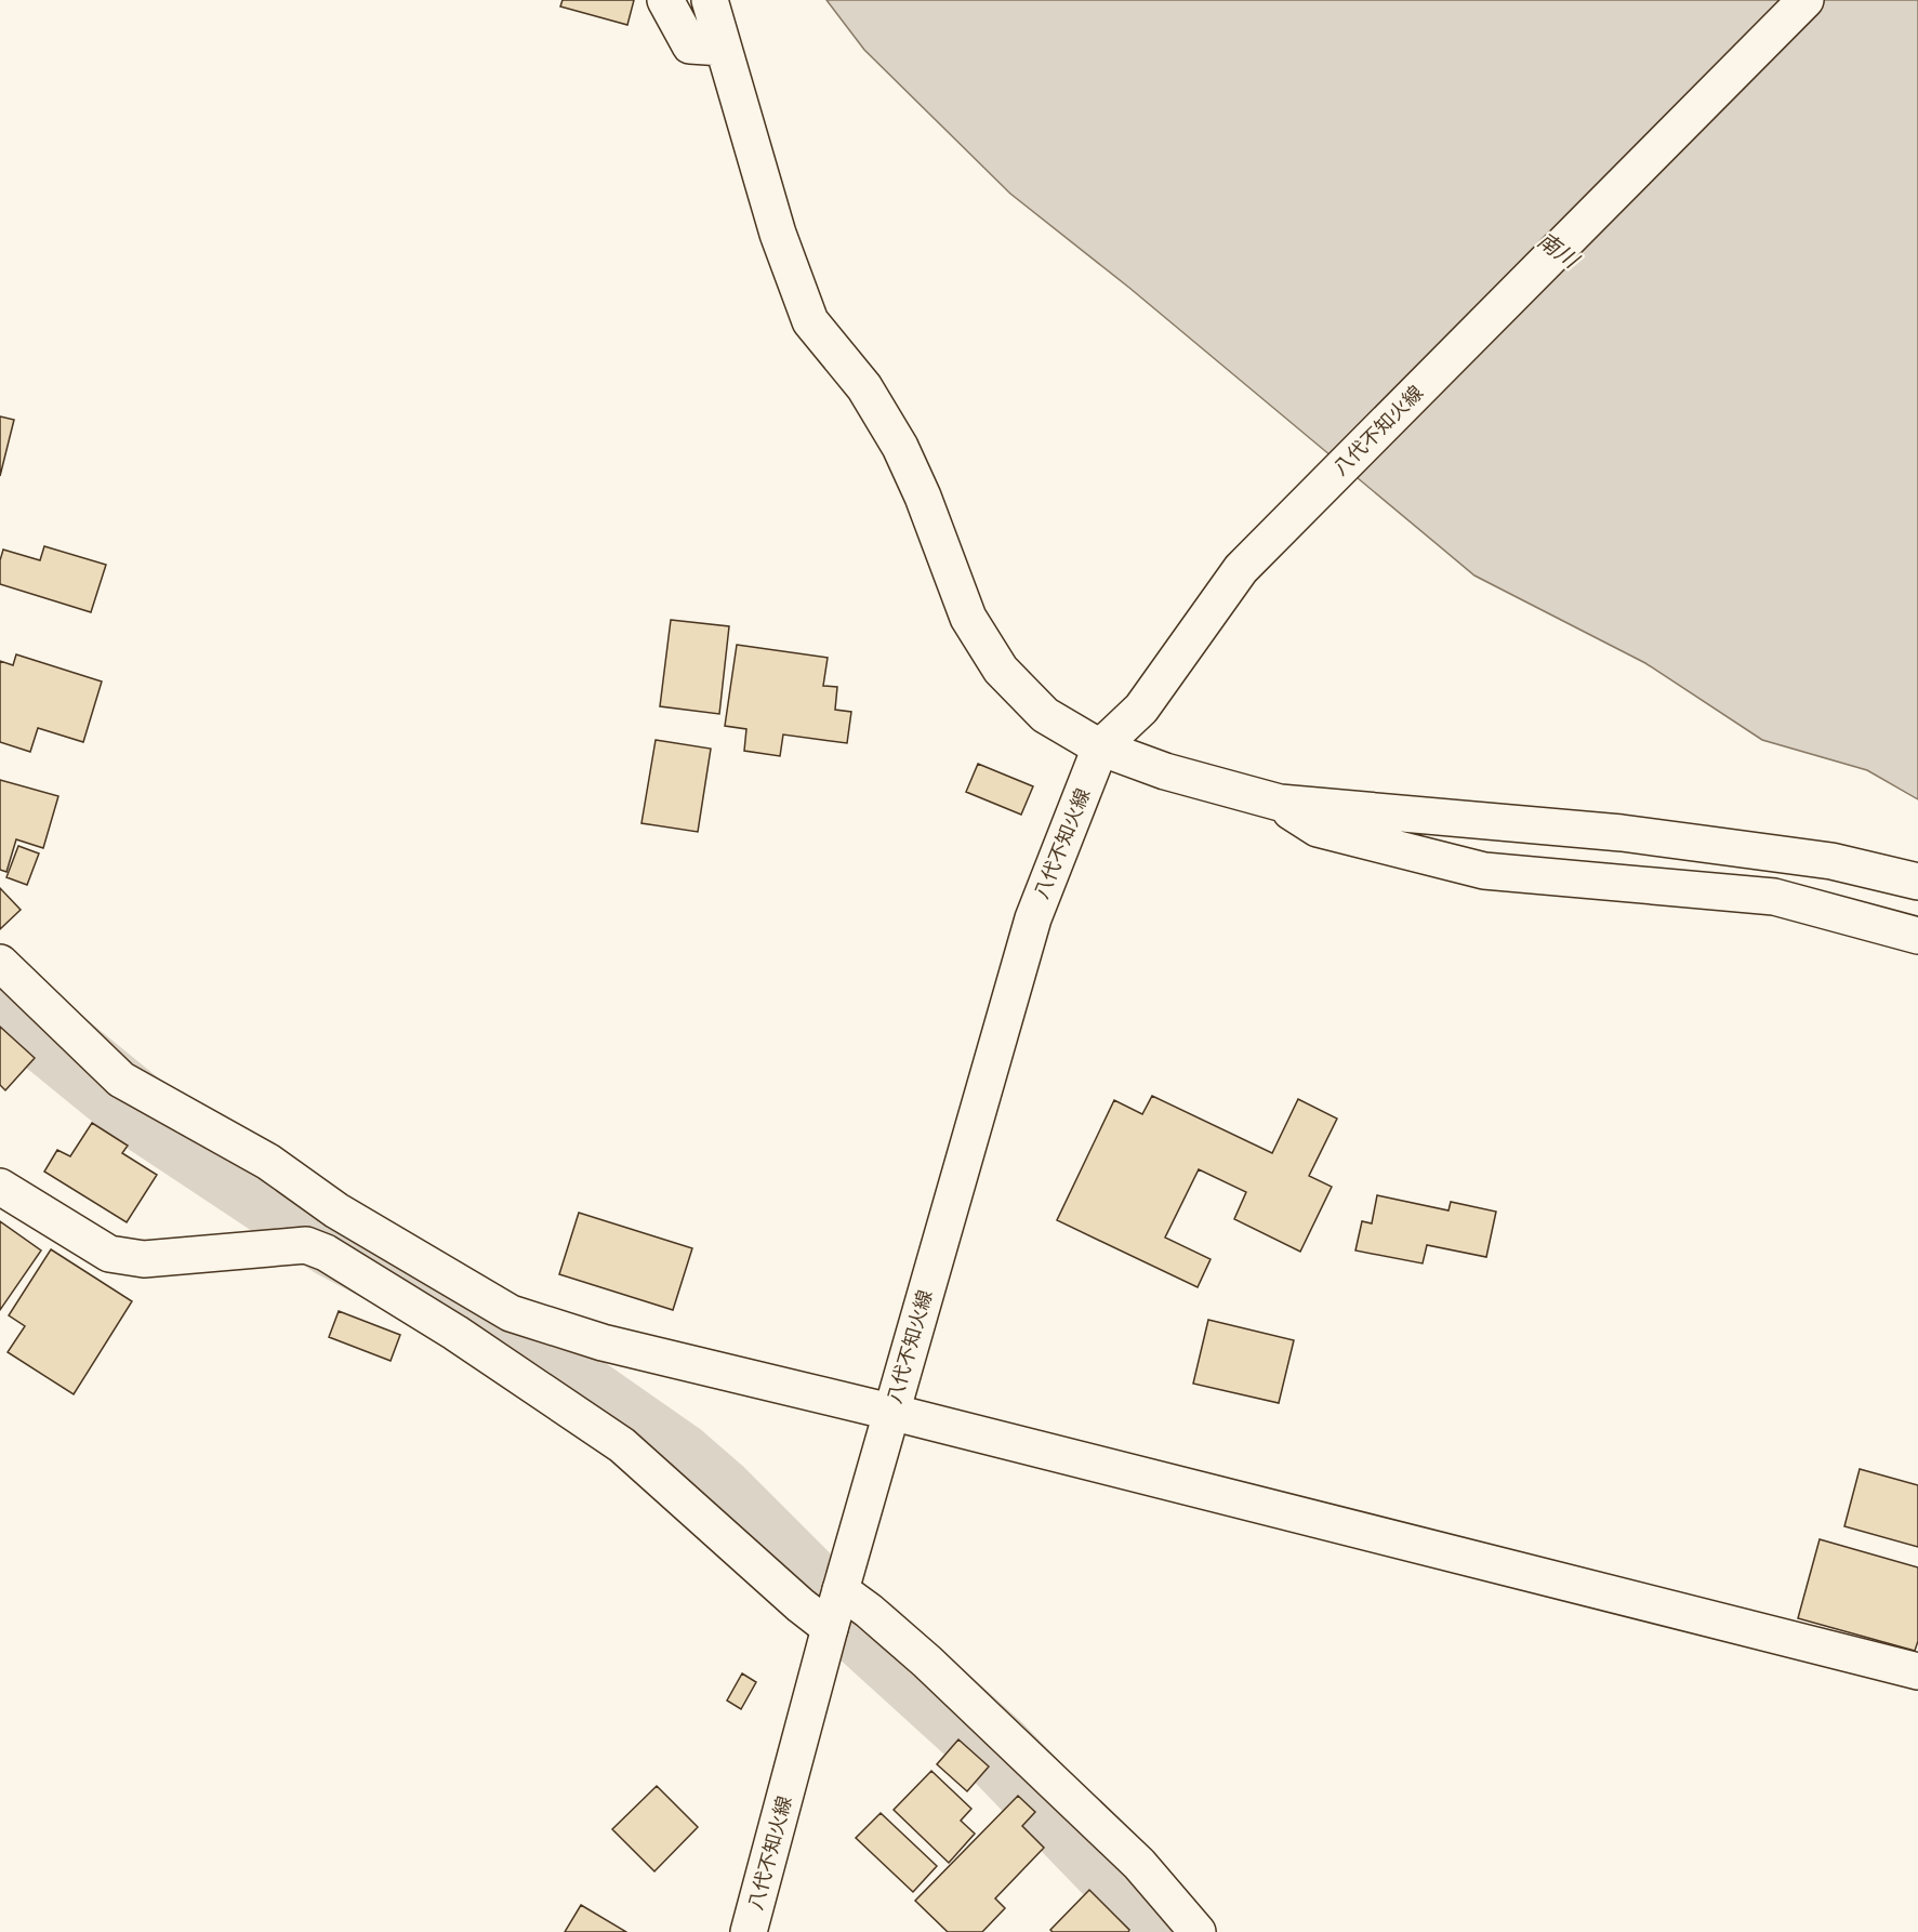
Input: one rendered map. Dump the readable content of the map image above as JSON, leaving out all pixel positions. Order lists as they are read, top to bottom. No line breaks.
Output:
{"streets":{"street":["八代不知火線"]},"water":["南川"]}
